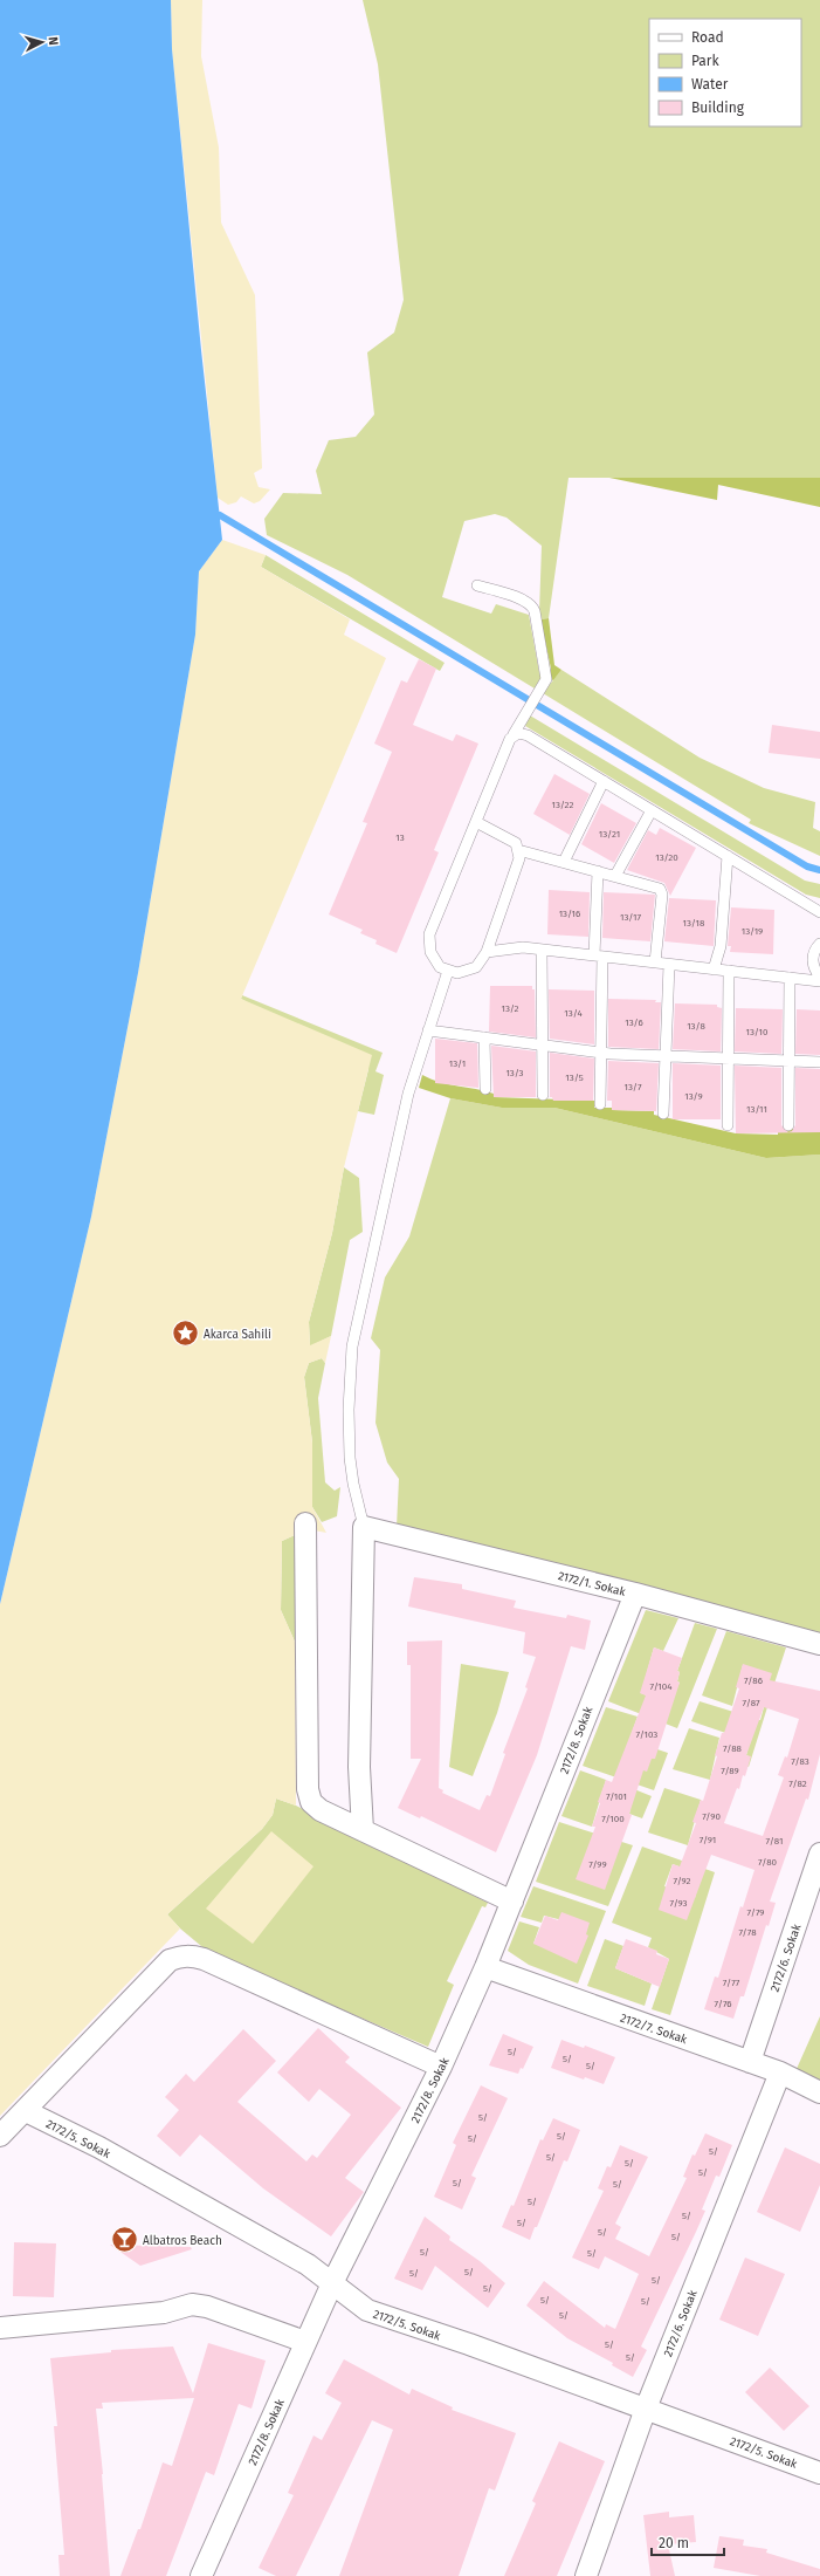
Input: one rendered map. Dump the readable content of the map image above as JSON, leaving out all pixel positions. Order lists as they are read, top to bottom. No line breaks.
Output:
{"streets":{"street":["2172/1. Sokak","2172/8. Sokak","2172/6. Sokak","2172/7. Sokak","2172/5. Sokak"]},"crossings":[["2172/1. Sokak","2172/8. Sokak"],["2172/8. Sokak","2172/7. Sokak"],["2172/8. Sokak","2172/5. Sokak"],["2172/6. Sokak","2172/7. Sokak"],["2172/6. Sokak","2172/5. Sokak"]],"places":{"place":["Akarca Sahili"],"bar":["Albatros Beach"]},"house_numbers":["13/22","13/21","13","13/20","13/16","13/17","13/18","13/19","13/2","13/4","13/6","13/8","13/10","13/1","13/3","13/5","13/7","13/9","13/11","7/86","7/104","7/87","7/103","7/88","7/83","7/89","7/82","7/101","7/90","7/100","7/91","7/81","7/80","7/99","7/92","7/93","7/79","7/78","7/77","7/76","5/","5/","5/","5/","5/","5/","5/","5/","5/","5/","5/","5/","5/","5/","5/","5/","5/","5/","5/","5/","5/","5/","5/","5/","5/","5/","5/","5/"],"legend":["Road","Park","Water","Building"],"scale_bar":"20 m","north":"right"}
